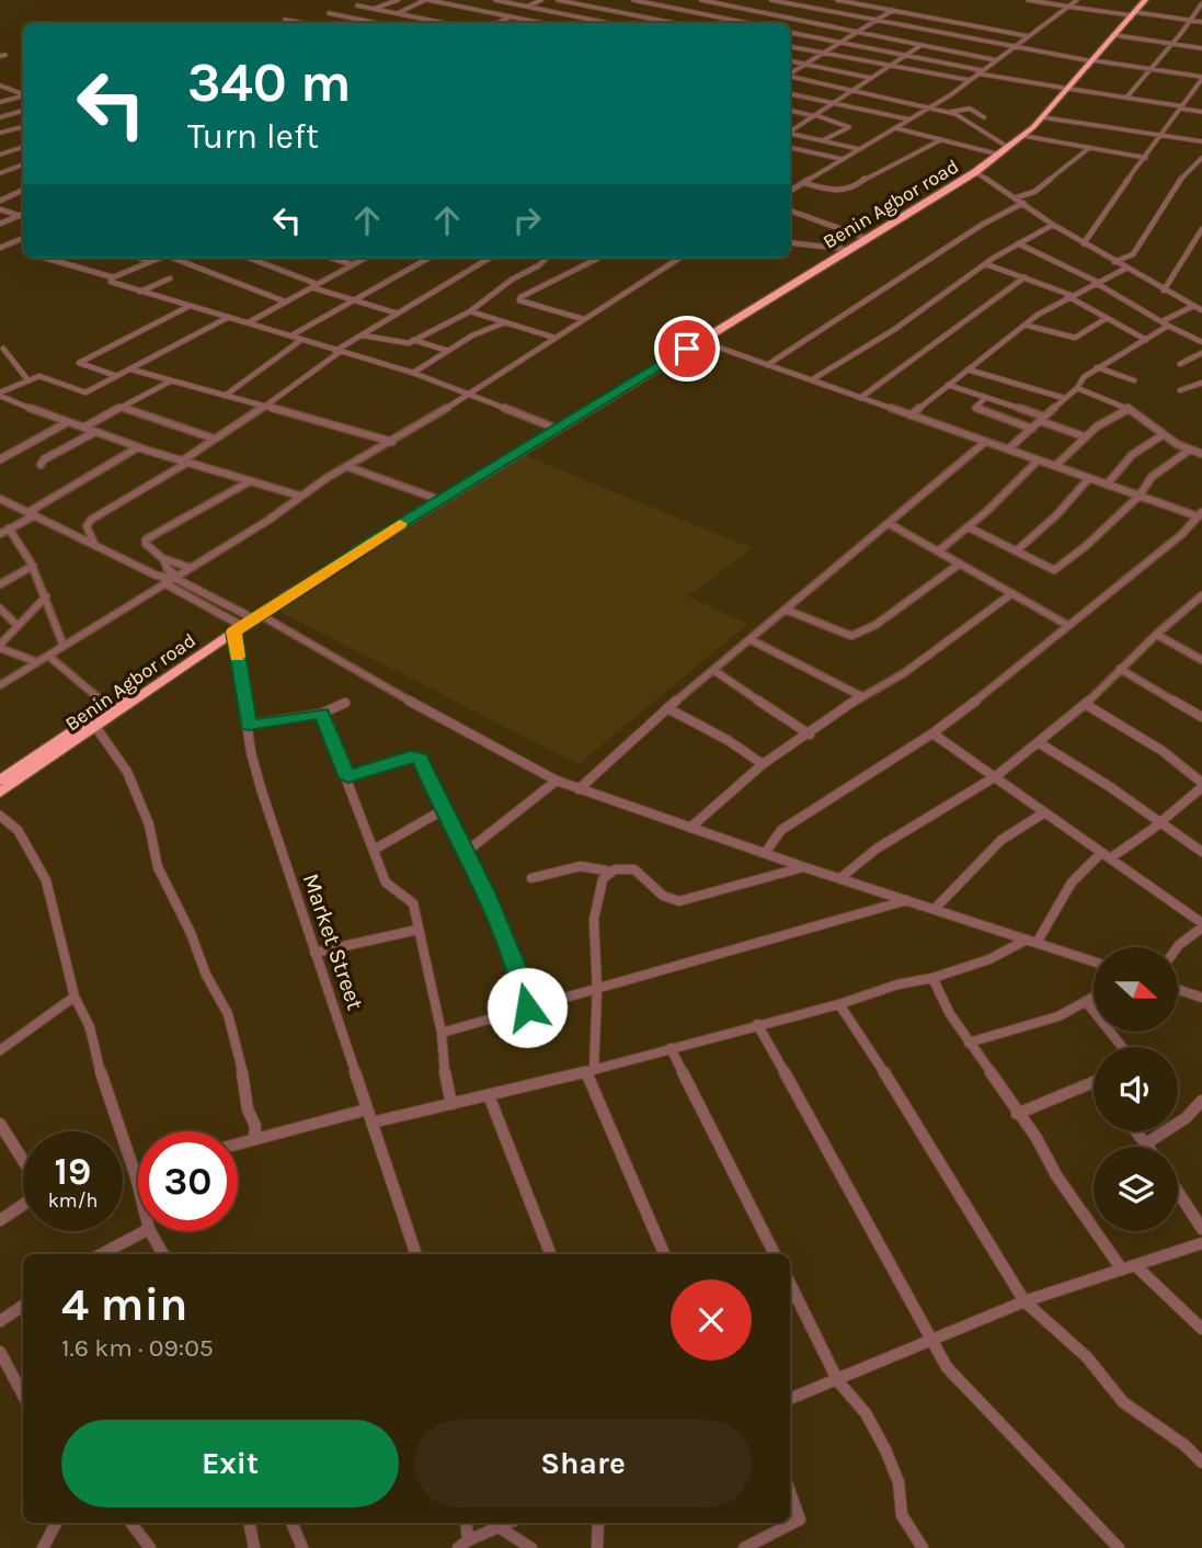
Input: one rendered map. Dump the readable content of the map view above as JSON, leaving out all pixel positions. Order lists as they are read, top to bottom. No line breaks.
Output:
{"streets":{"highway":["Benin Agbor road"],"street":["Market Street"]},"crossings":[["Benin Agbor road","Market Street"]],"north":"right","page":{"turn":["340 m","Turn left"],"speed":"19 km/h","limit":"30","heading":["4 min","1.6 km · 09:05"],"buttons":["Exit","Share"]}}
